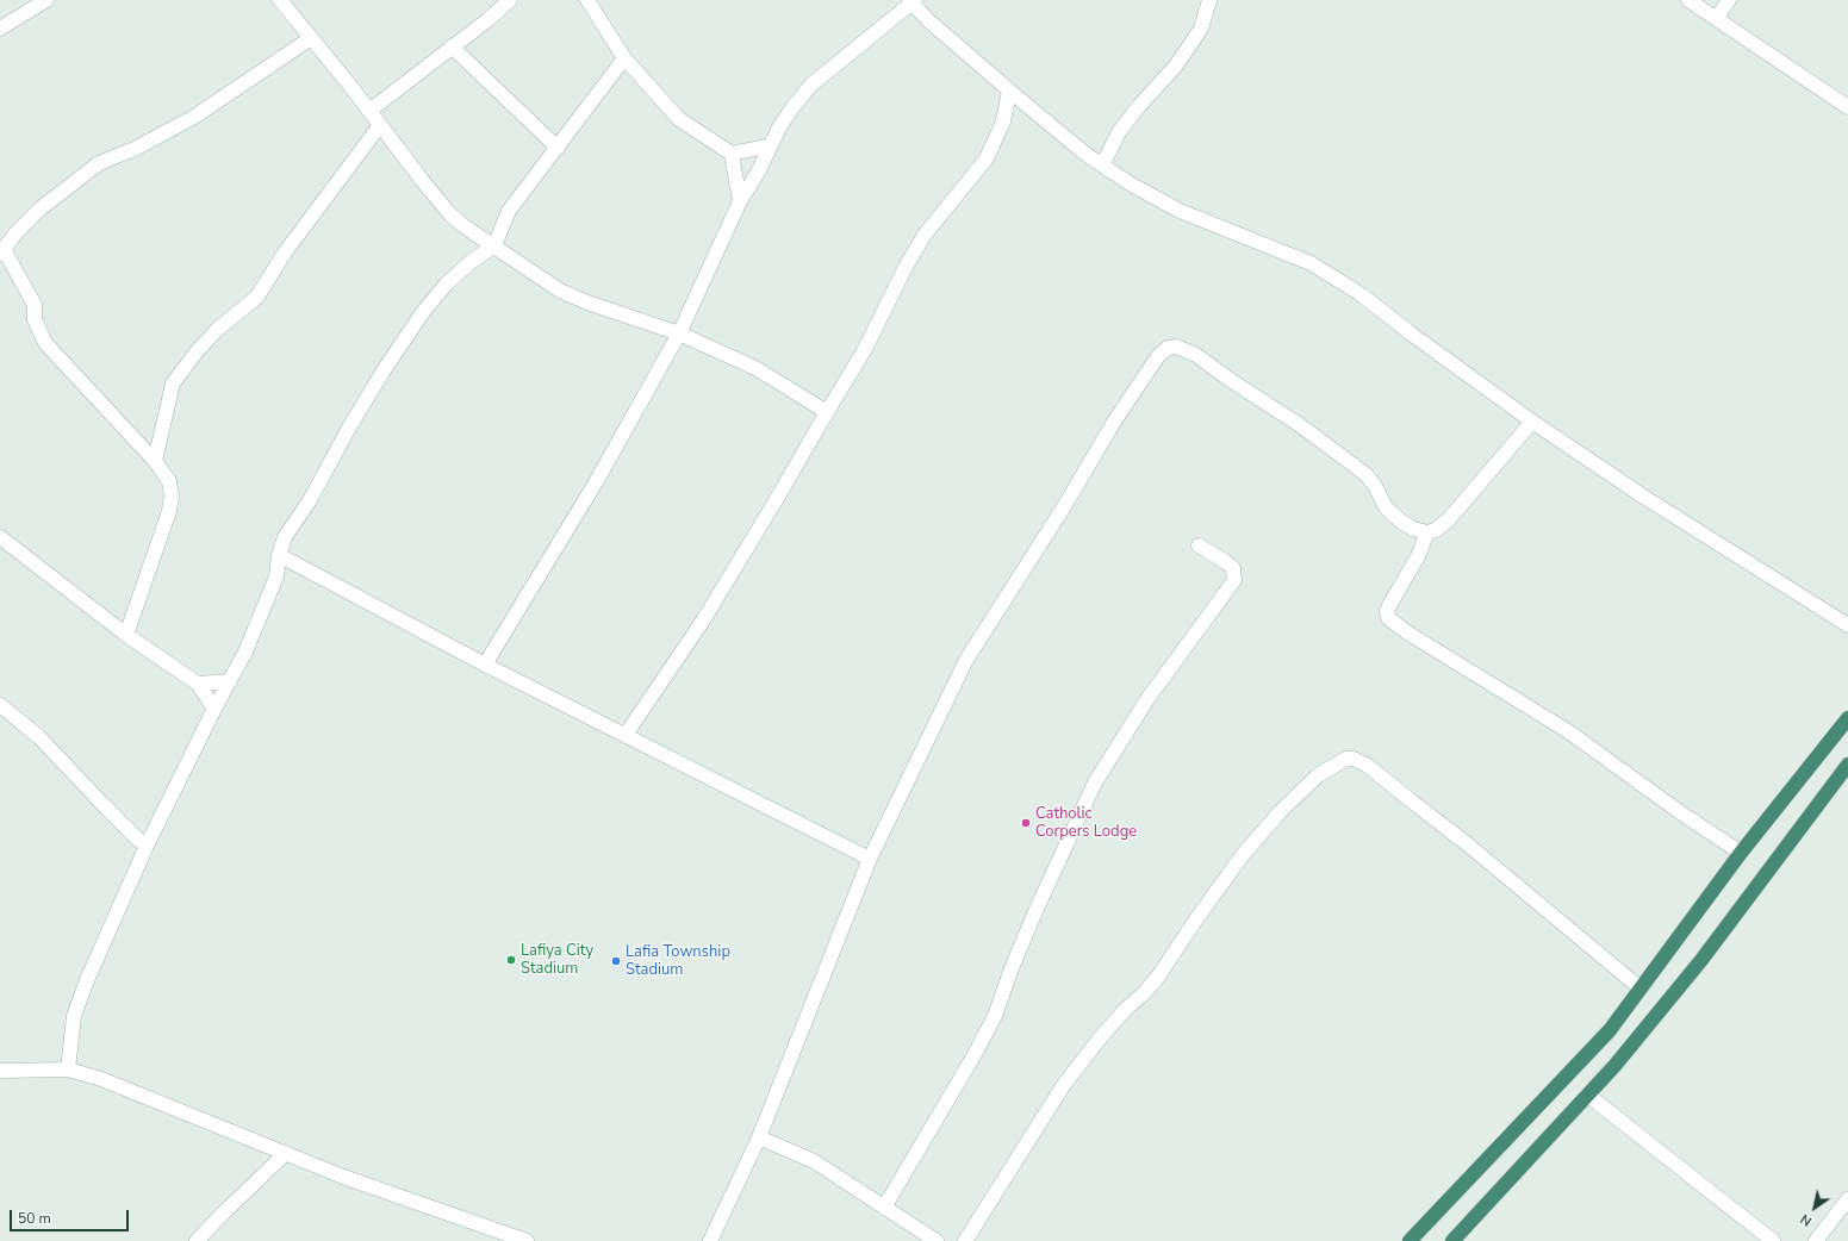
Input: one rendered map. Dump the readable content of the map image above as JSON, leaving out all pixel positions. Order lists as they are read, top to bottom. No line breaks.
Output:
{"places":["Catholic Corpers Lodge","Lafiya City Stadium","Lafia Township Stadium"],"scale_bar":"50 m","north":"bottom left"}
